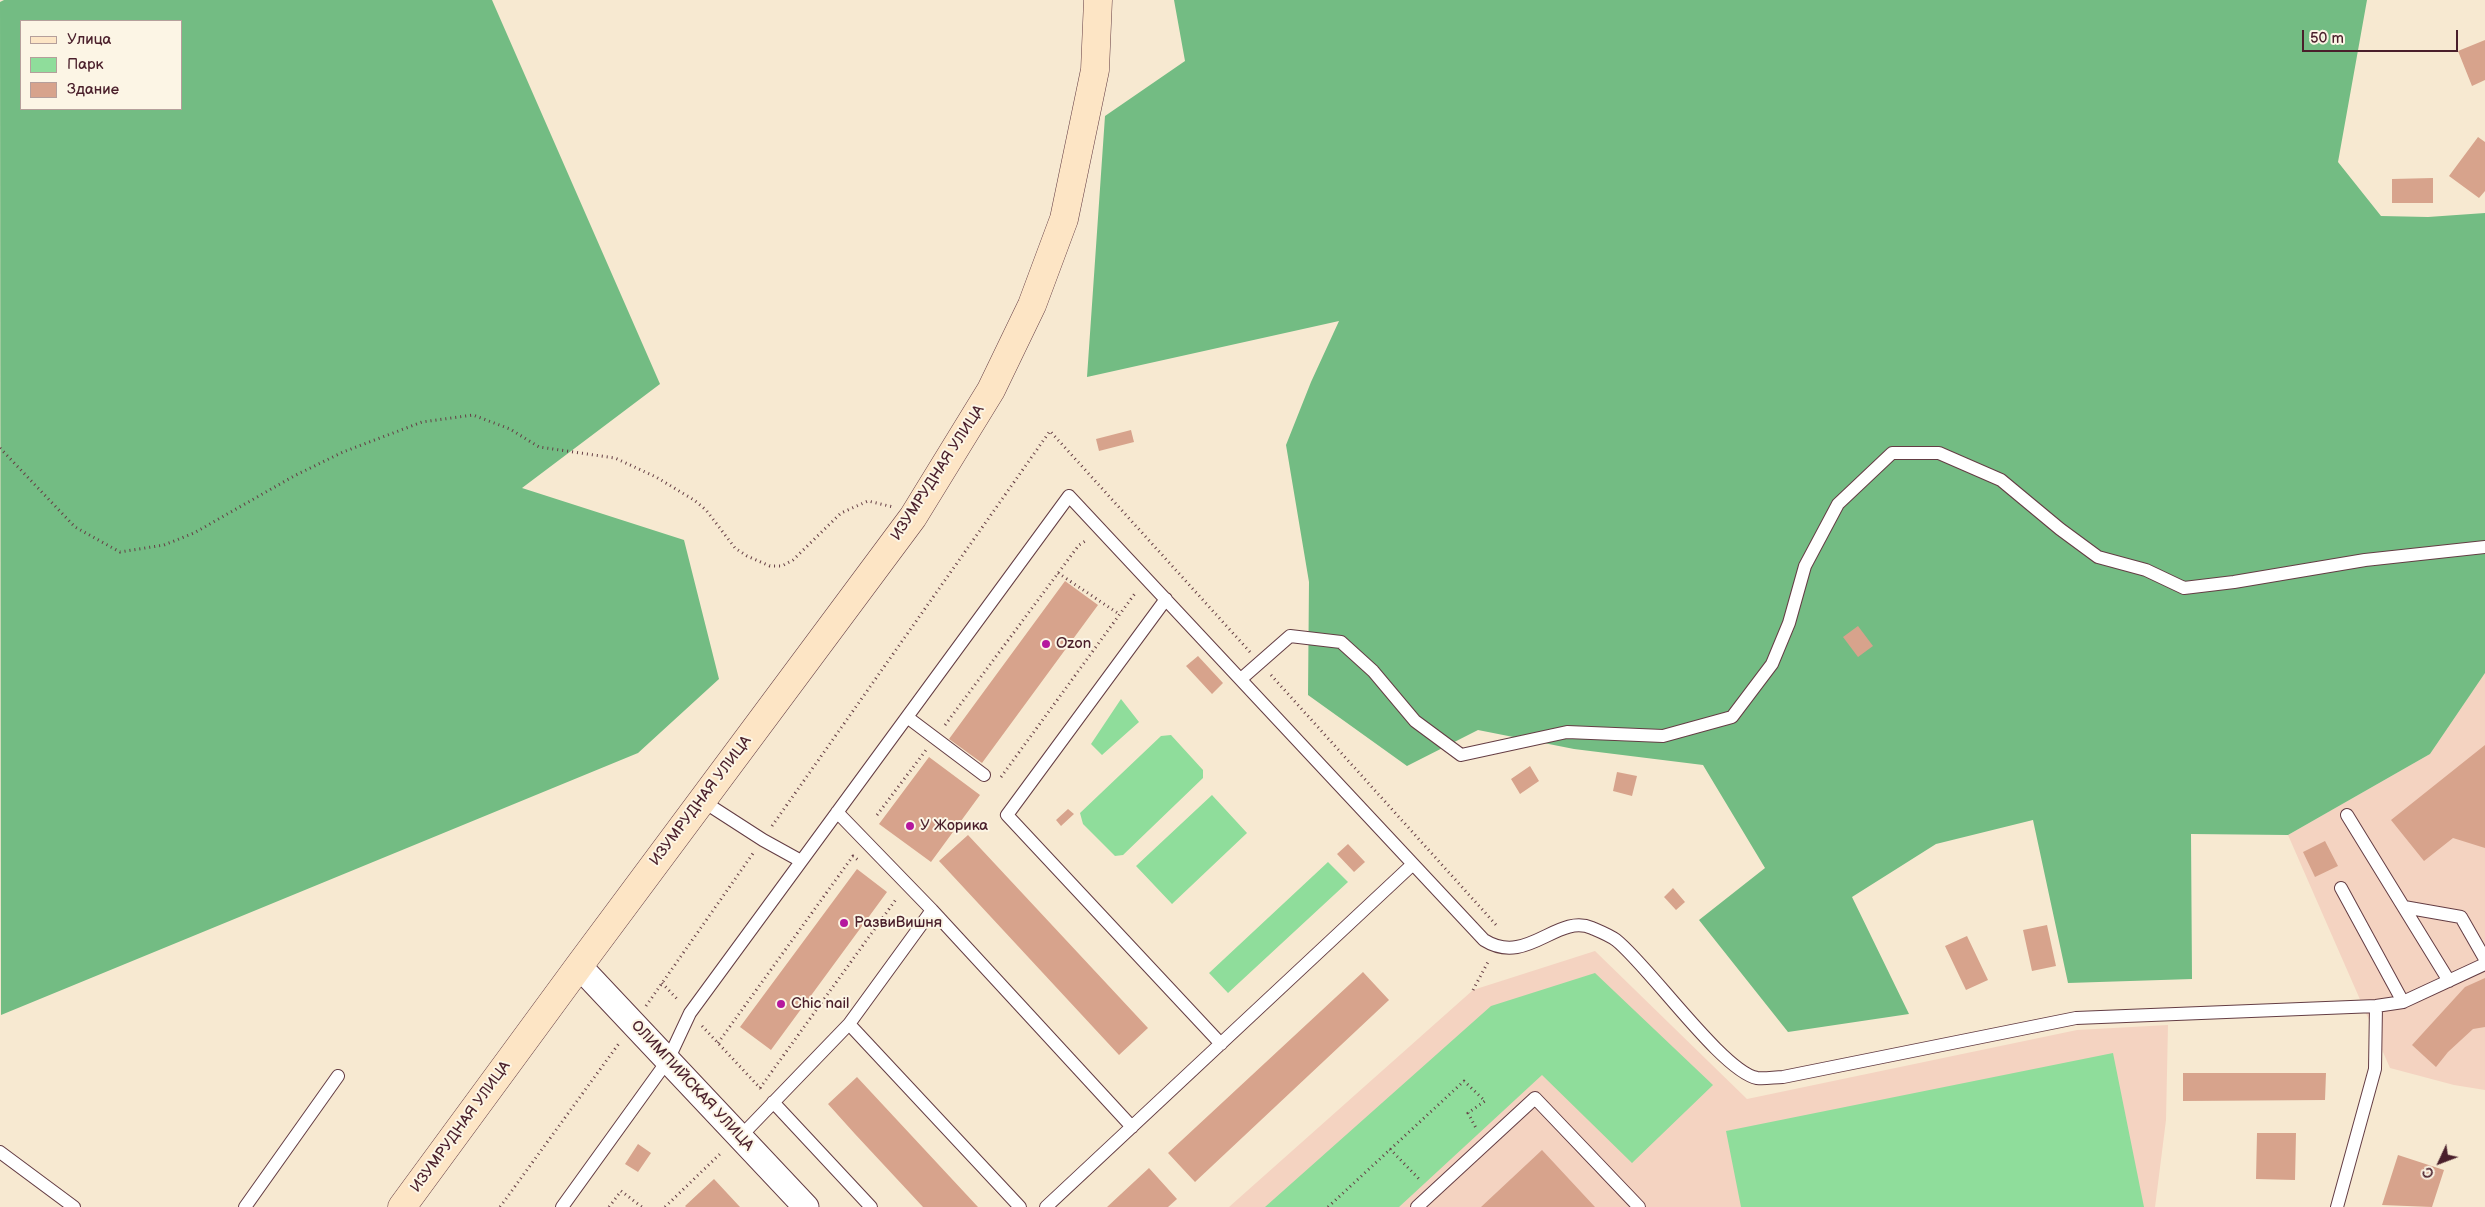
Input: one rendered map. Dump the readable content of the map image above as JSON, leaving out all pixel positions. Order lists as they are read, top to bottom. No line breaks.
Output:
{"streets":{"street":["ИЗУМРУДНАЯ УЛИЦА","ОЛИМПИЙСКАЯ УЛИЦА"]},"crossings":[["ИЗУМРУДНАЯ УЛИЦА","ОЛИМПИЙСКАЯ УЛИЦА"]],"places":["Ozon","У Жорика","РазвиВишня","Chic nail"],"legend":["Улица","Парк","Здание"],"scale_bar":"50 m","north":"bottom left"}
